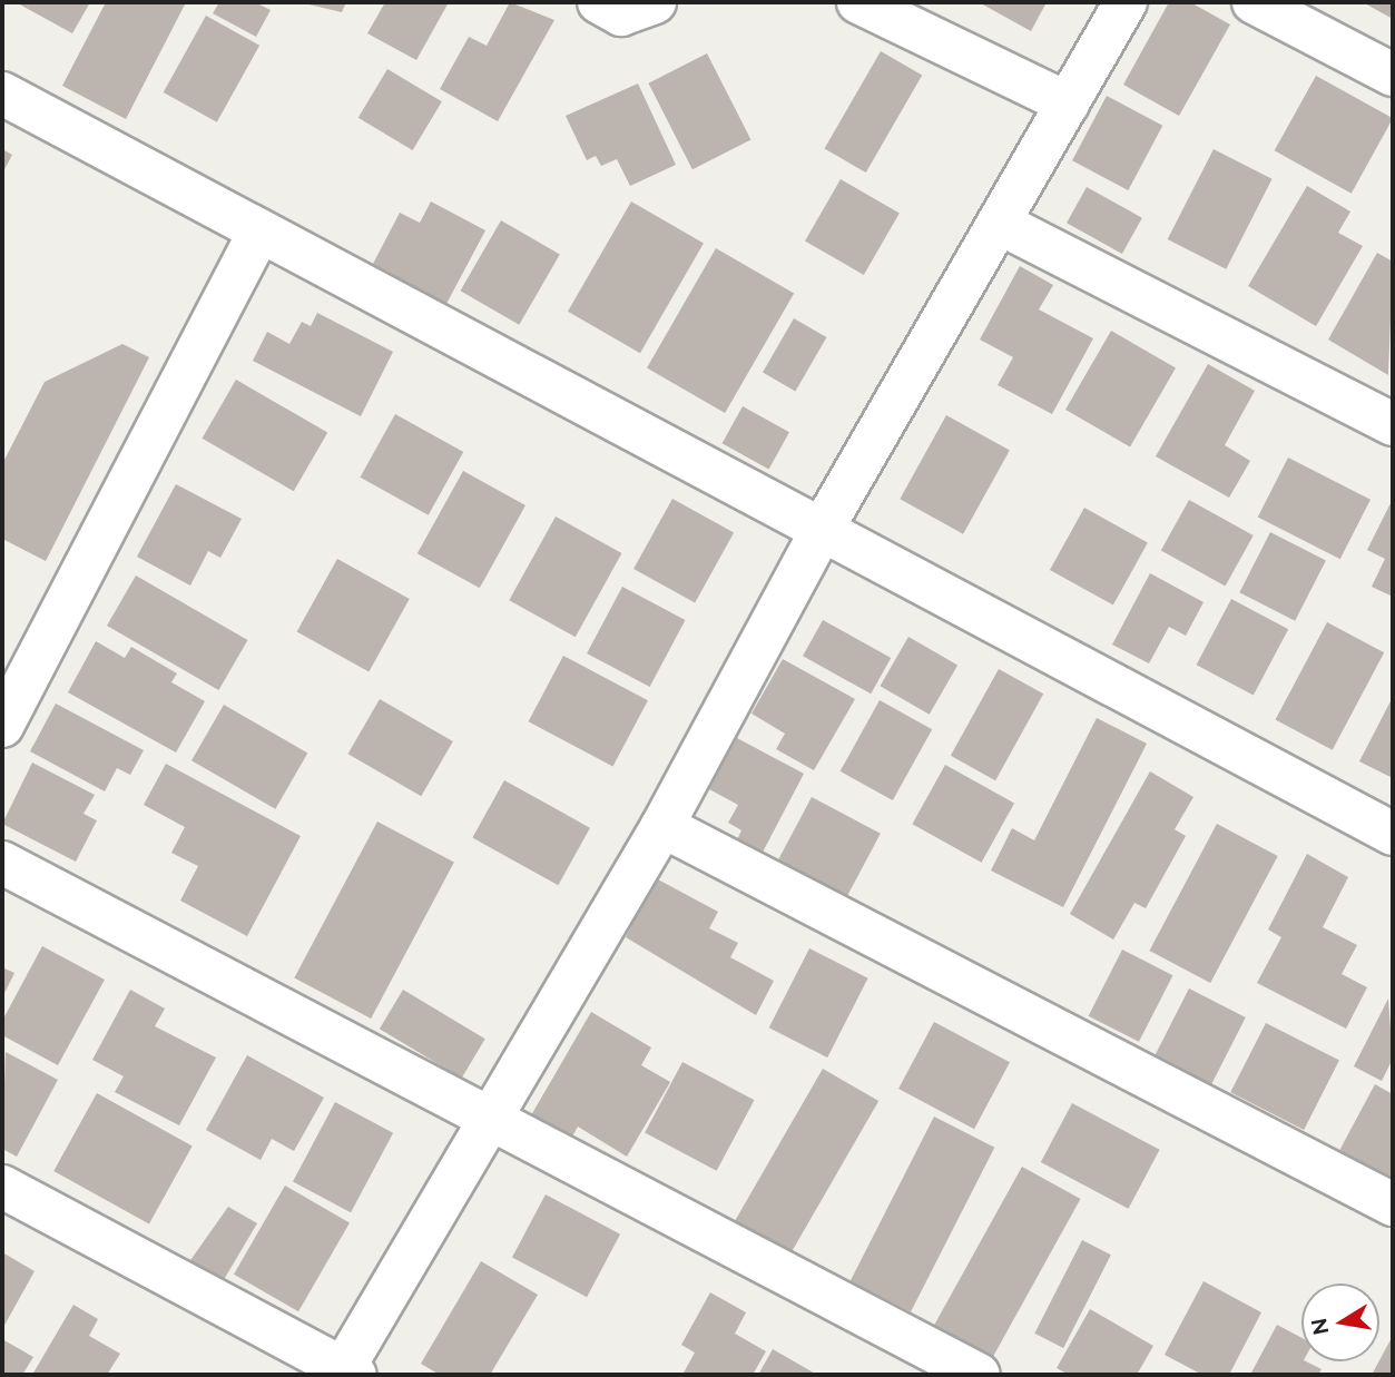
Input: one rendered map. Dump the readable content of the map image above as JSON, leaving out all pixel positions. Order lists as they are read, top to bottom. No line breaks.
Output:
{"north":"left"}
